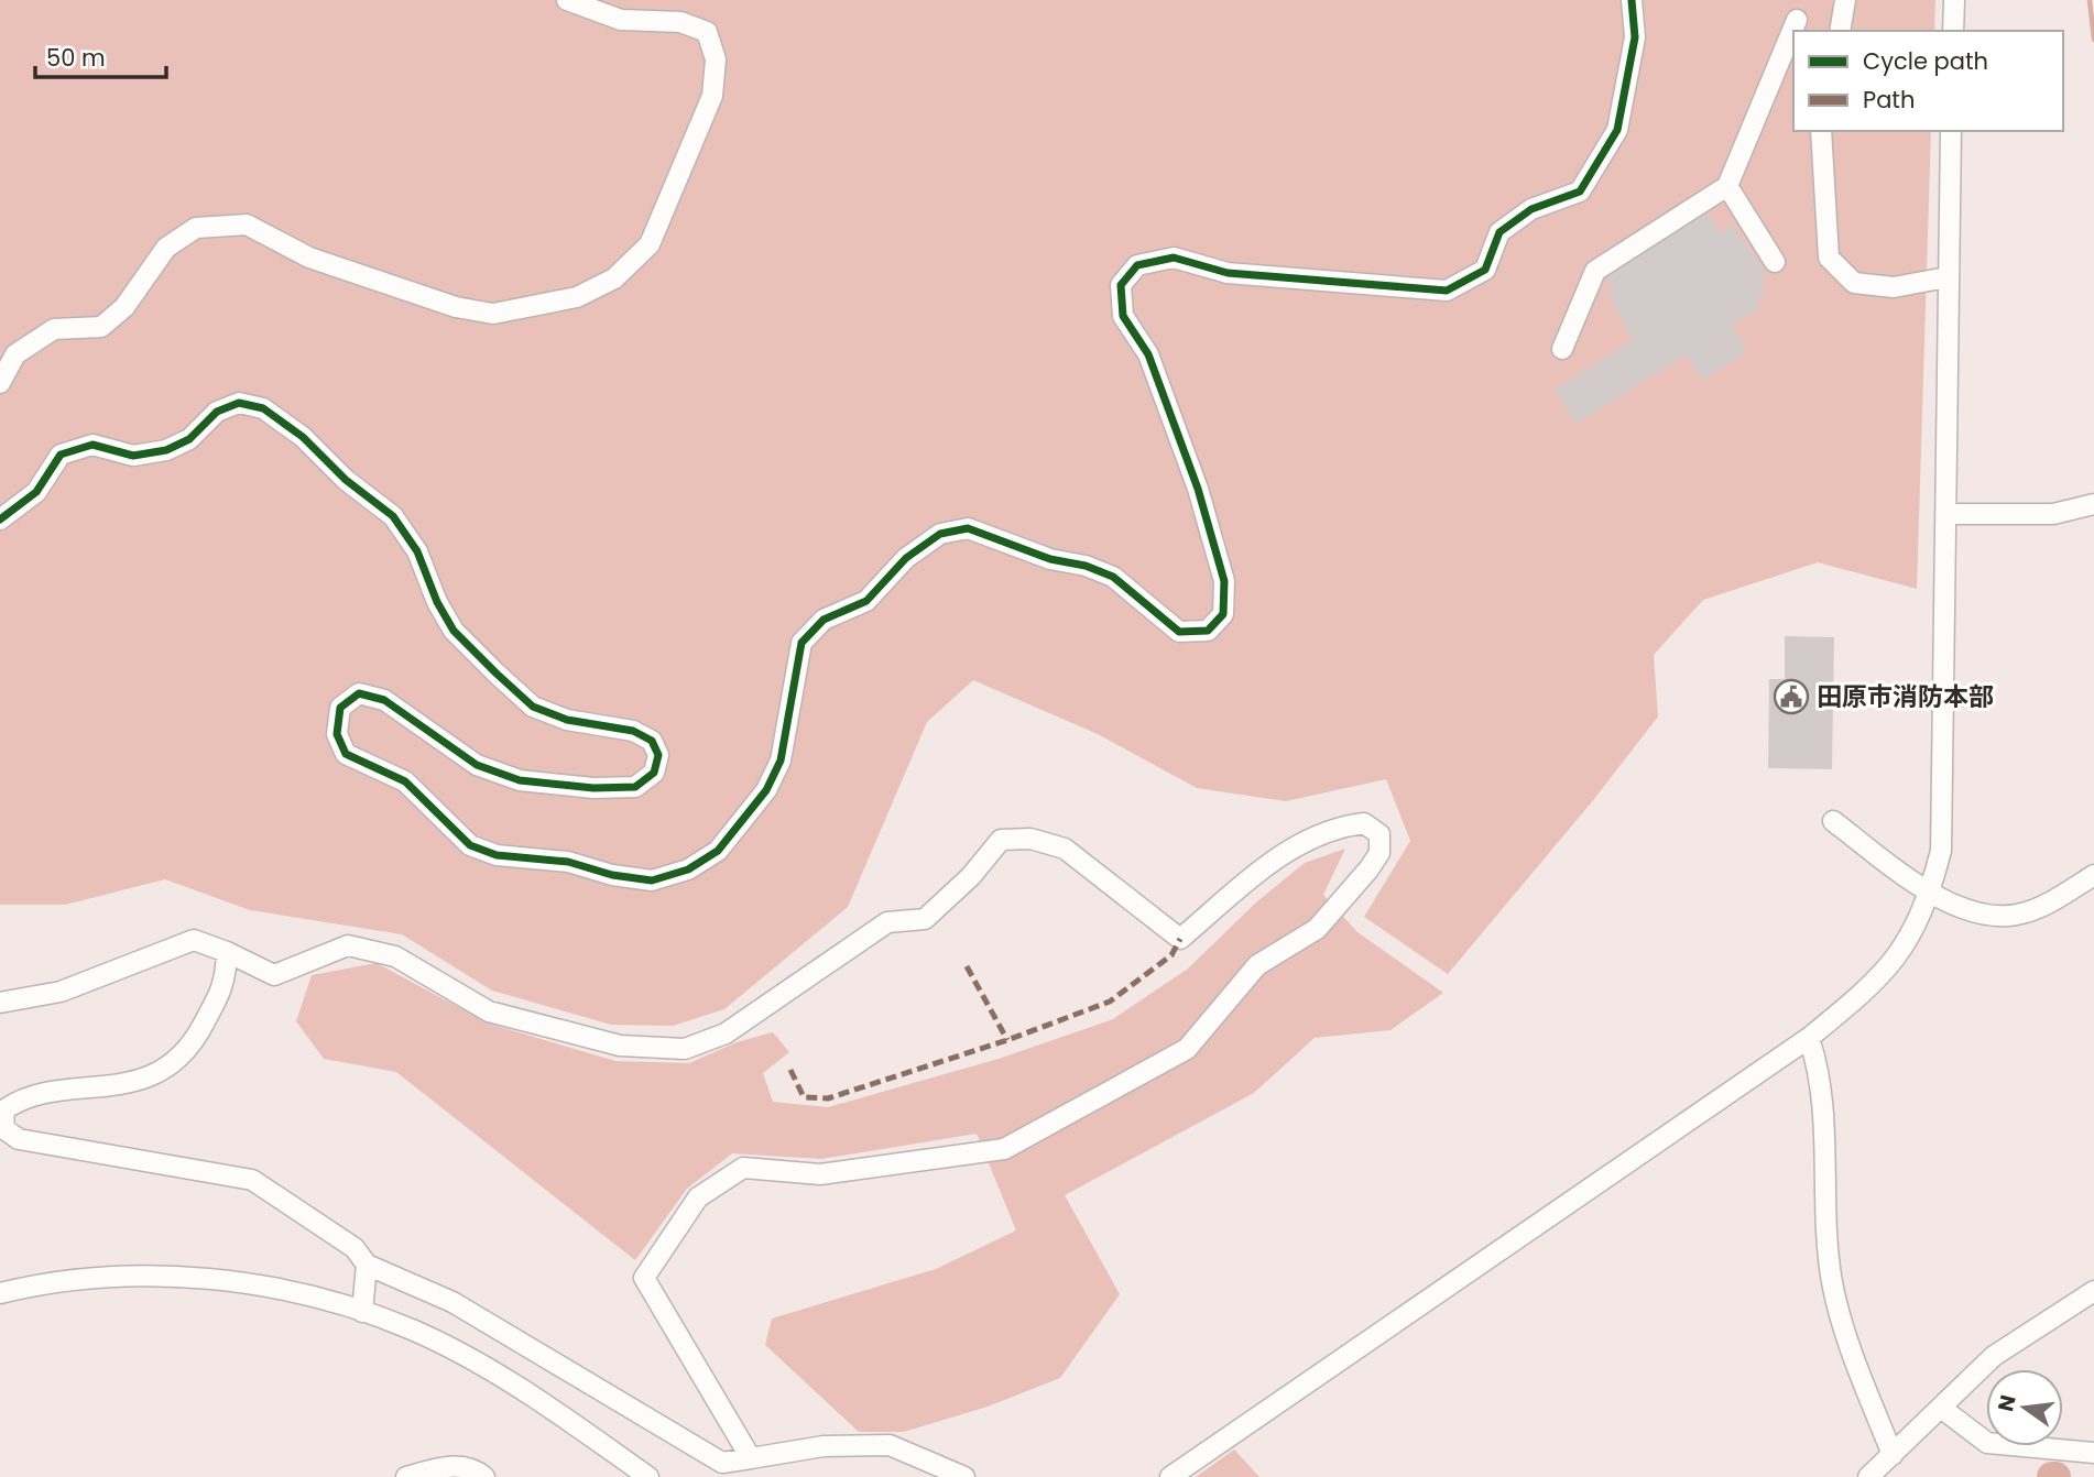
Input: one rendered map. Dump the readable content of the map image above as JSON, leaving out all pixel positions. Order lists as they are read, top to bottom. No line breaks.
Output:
{"places":{"public building":["田原市消防本部"]},"legend":["Cycle path","Path"],"scale_bar":"50 m","north":"left"}
